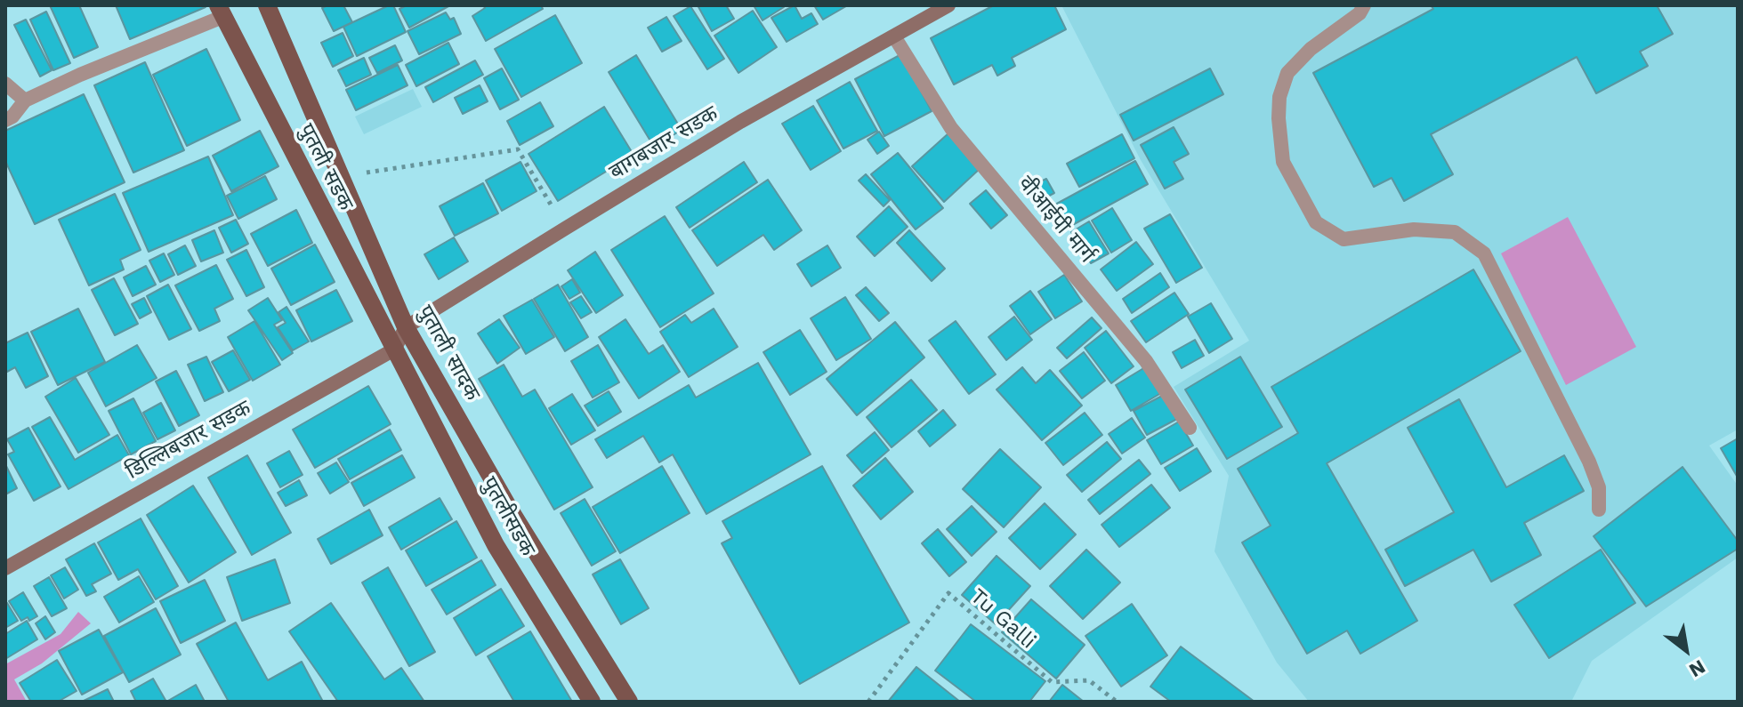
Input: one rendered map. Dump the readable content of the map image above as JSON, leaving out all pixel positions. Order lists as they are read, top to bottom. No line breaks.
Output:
{"streets":{"main road":["बागबजार सडक","पुतली सडक","पुताली सादक","डिल्लिबजार सडक","पुतलीसडक"],"street":["वीआईपी मार्ग"],"path":["Tu Galli"]},"crossings":[["बागबजार सडक","वीआईपी मार्ग"],["बागबजार सडक","पुताली सादक"],["पुतली सडक","डिल्लिबजार सडक"],["पुतली सडक","पुतलीसडक"],["डिल्लिबजार सडक","पुतलीसडक"]],"north":"bottom right"}
